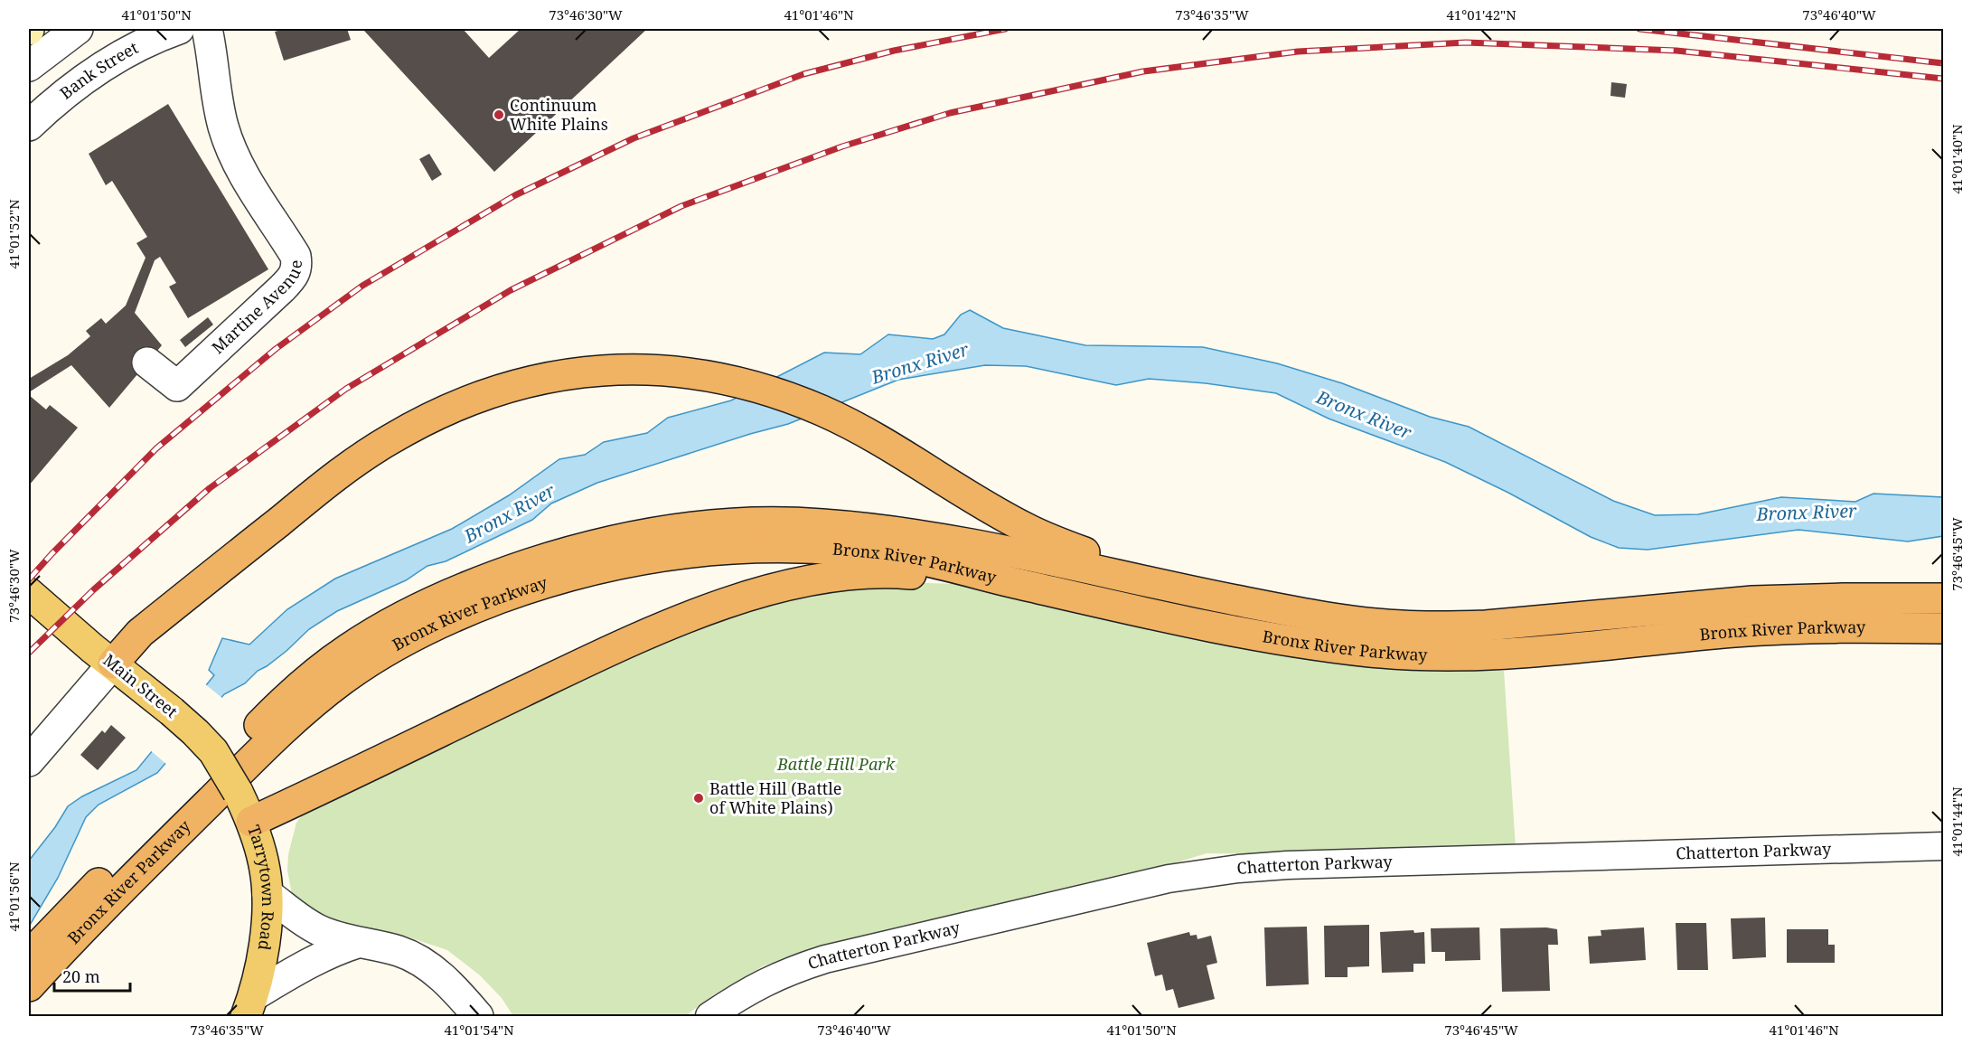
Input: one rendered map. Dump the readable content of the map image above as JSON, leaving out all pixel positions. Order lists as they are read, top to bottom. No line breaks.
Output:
{"streets":{"highway":["Bronx River Parkway"],"main road":["Main Street","Tarrytown Road"],"street":["Bank Street","Martine Avenue","Chatterton Parkway"]},"crossings":[["Main Street","Tarrytown Road"]],"water":["Bronx River"],"parks":["Battle Hill Park"],"places":["Continuum White Plains","Battle Hill (Battle of White Plains)"],"scale_bar":"20 m","coordinates":["41°01'50\"N","73°46'30\"W","41°01'46\"N","73°46'35\"W","41°01'42\"N","73°46'40\"W","41°01'40\"N","41°01'52\"N","73°46'45\"W","41°01'44\"N","41°01'56\"N","41°01'54\"N"]}
